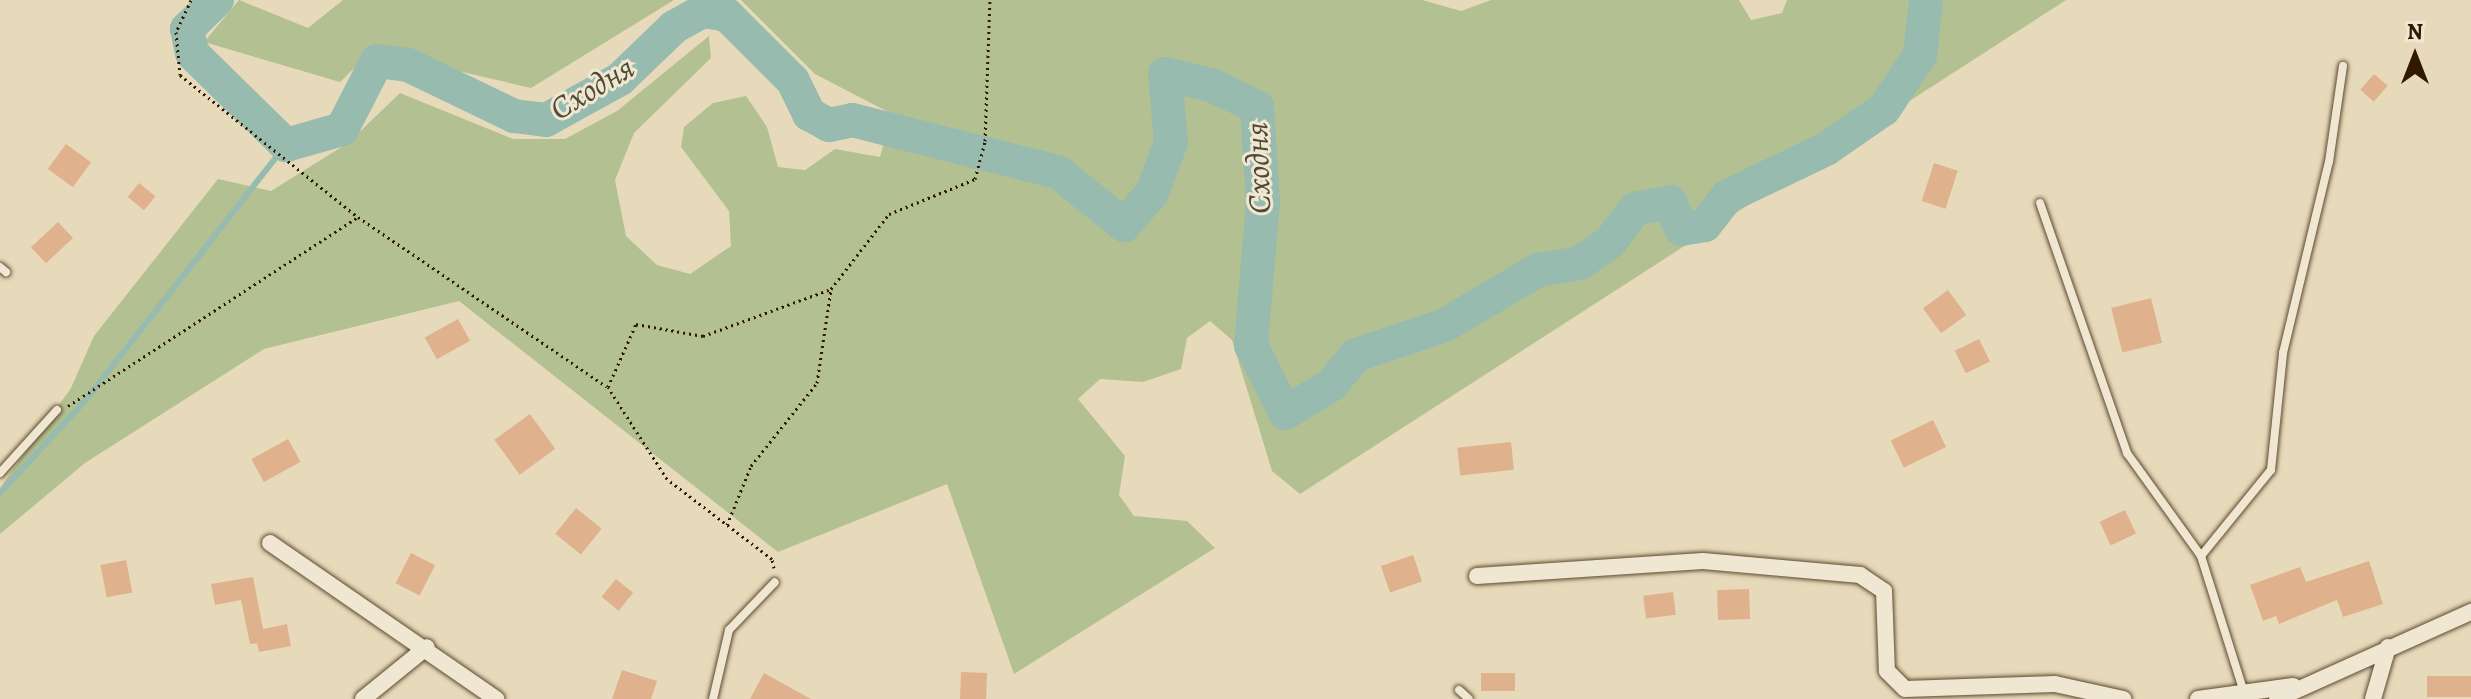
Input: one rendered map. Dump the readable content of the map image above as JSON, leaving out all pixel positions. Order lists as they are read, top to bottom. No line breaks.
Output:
{"water":["Сходня"],"north":"top"}
